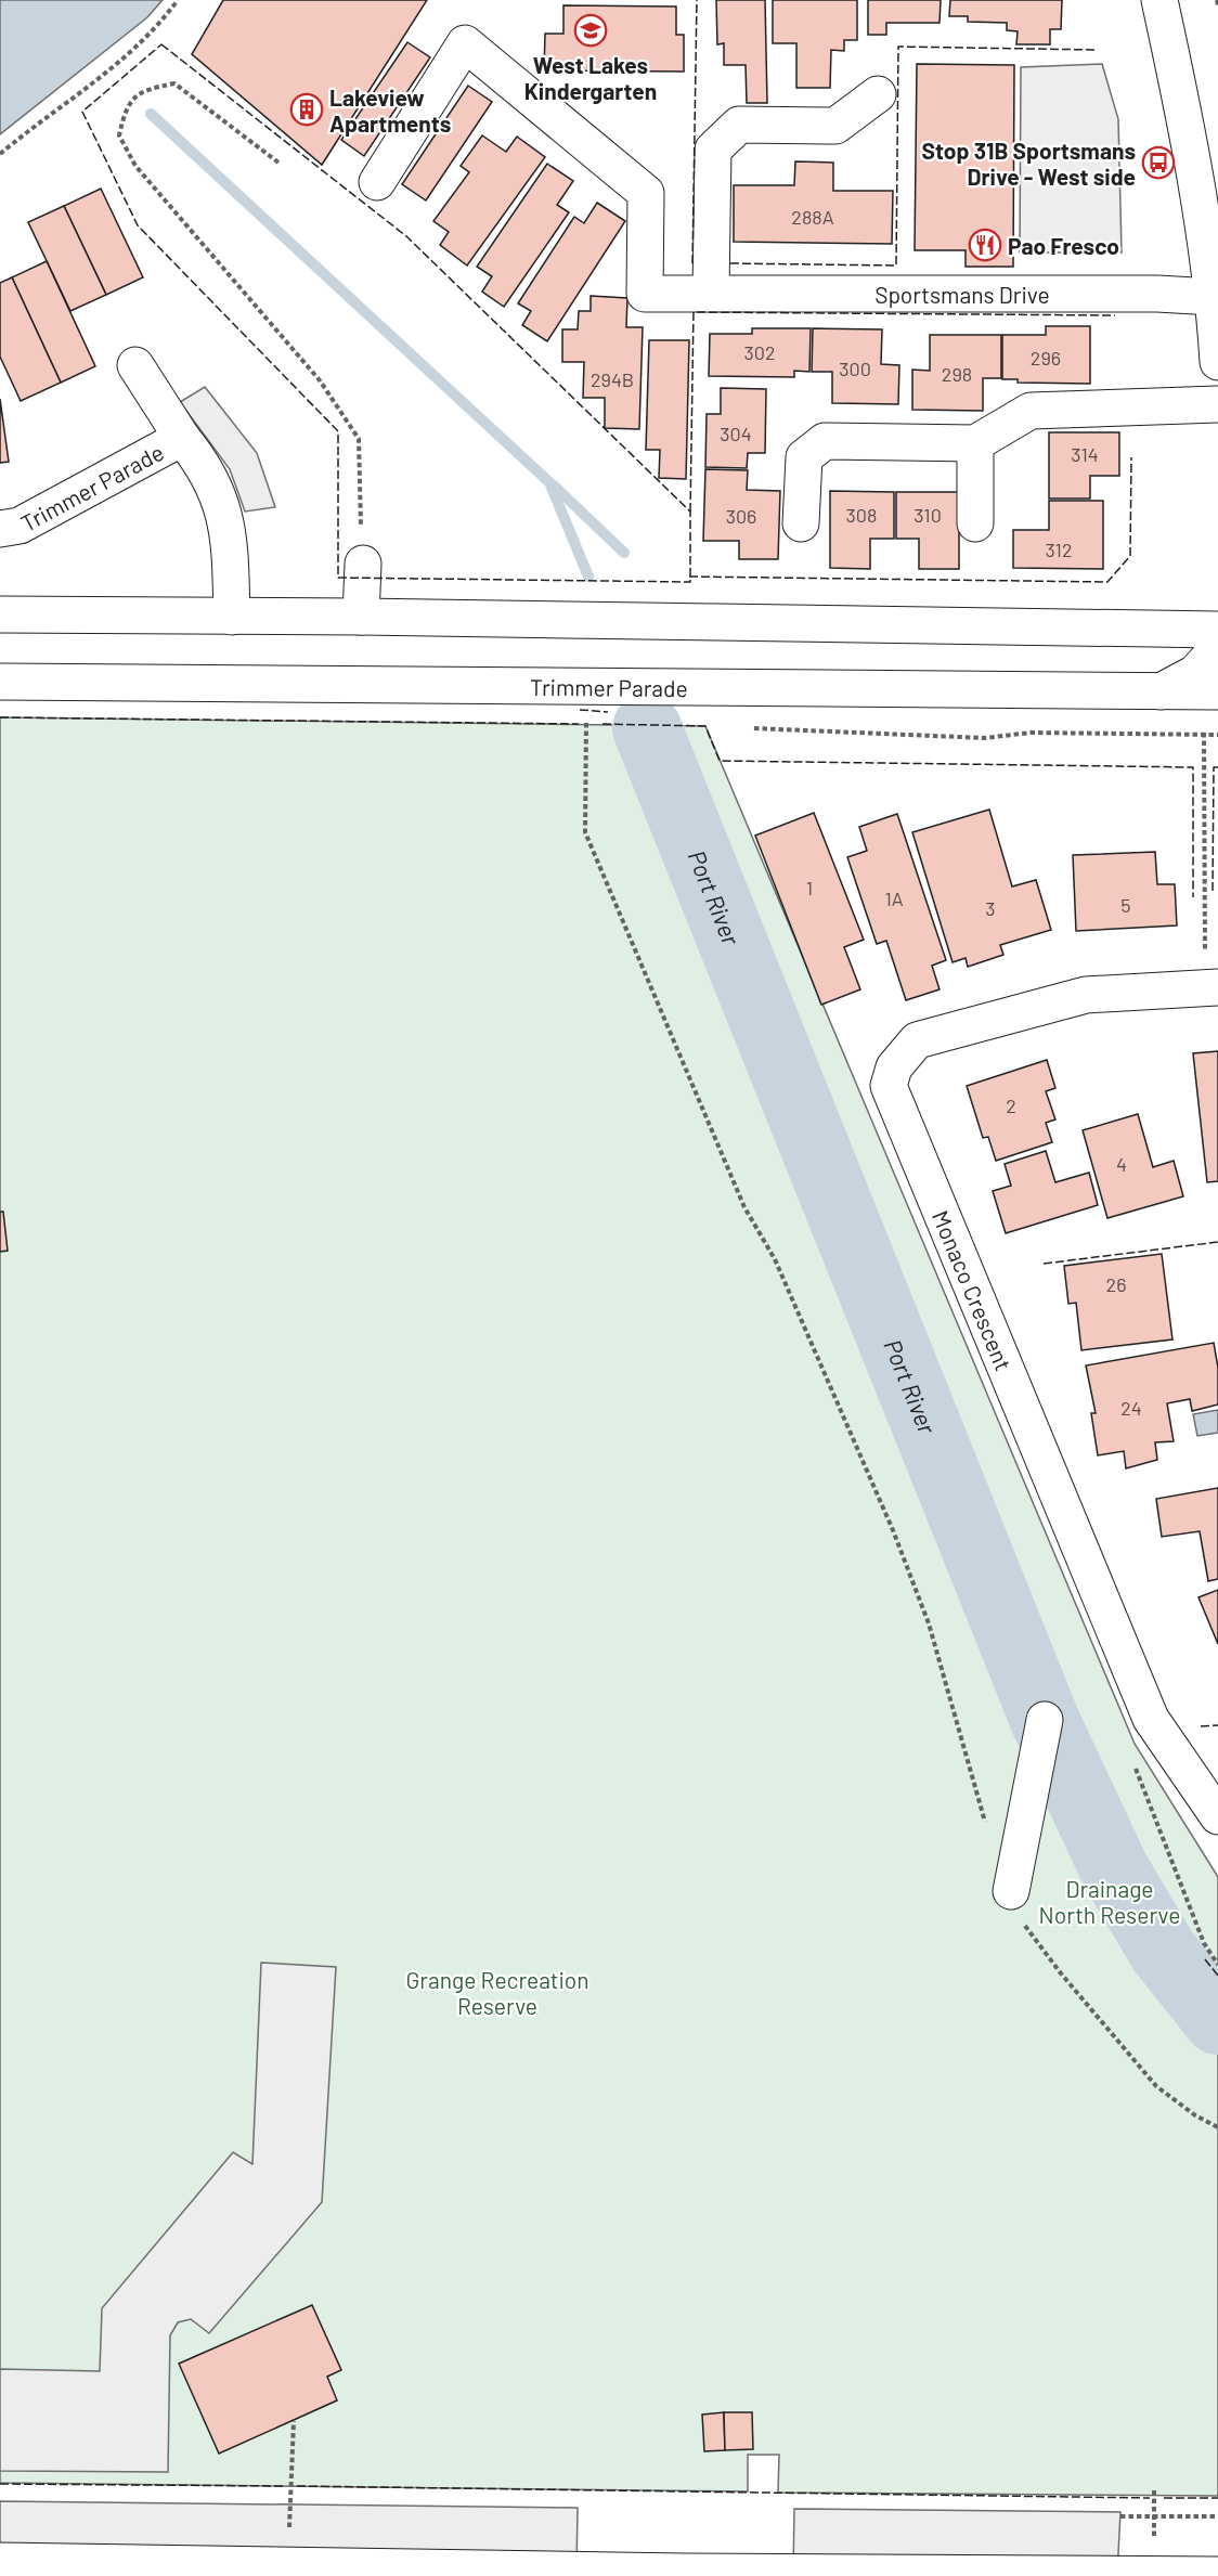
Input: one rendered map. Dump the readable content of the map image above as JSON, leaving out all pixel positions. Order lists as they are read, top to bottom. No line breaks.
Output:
{"streets":{"street":["Sportsmans Drive","Trimmer Parade","Monaco Crescent"]},"water":["Port River"],"parks":["Drainage North Reserve","Grange Recreation Reserve"],"places":{"school or university":["West Lakes Kindergarten"],"building":["Lakeview Apartments"],"bus stop":["Stop 31B Sportsmans Drive - West side"],"restaurant":["Pao Fresco"]},"house_numbers":["288A","302","296","300","298","294B","304","314","308","310","306","312","1","1A","5","3","2","4","26","24"]}
